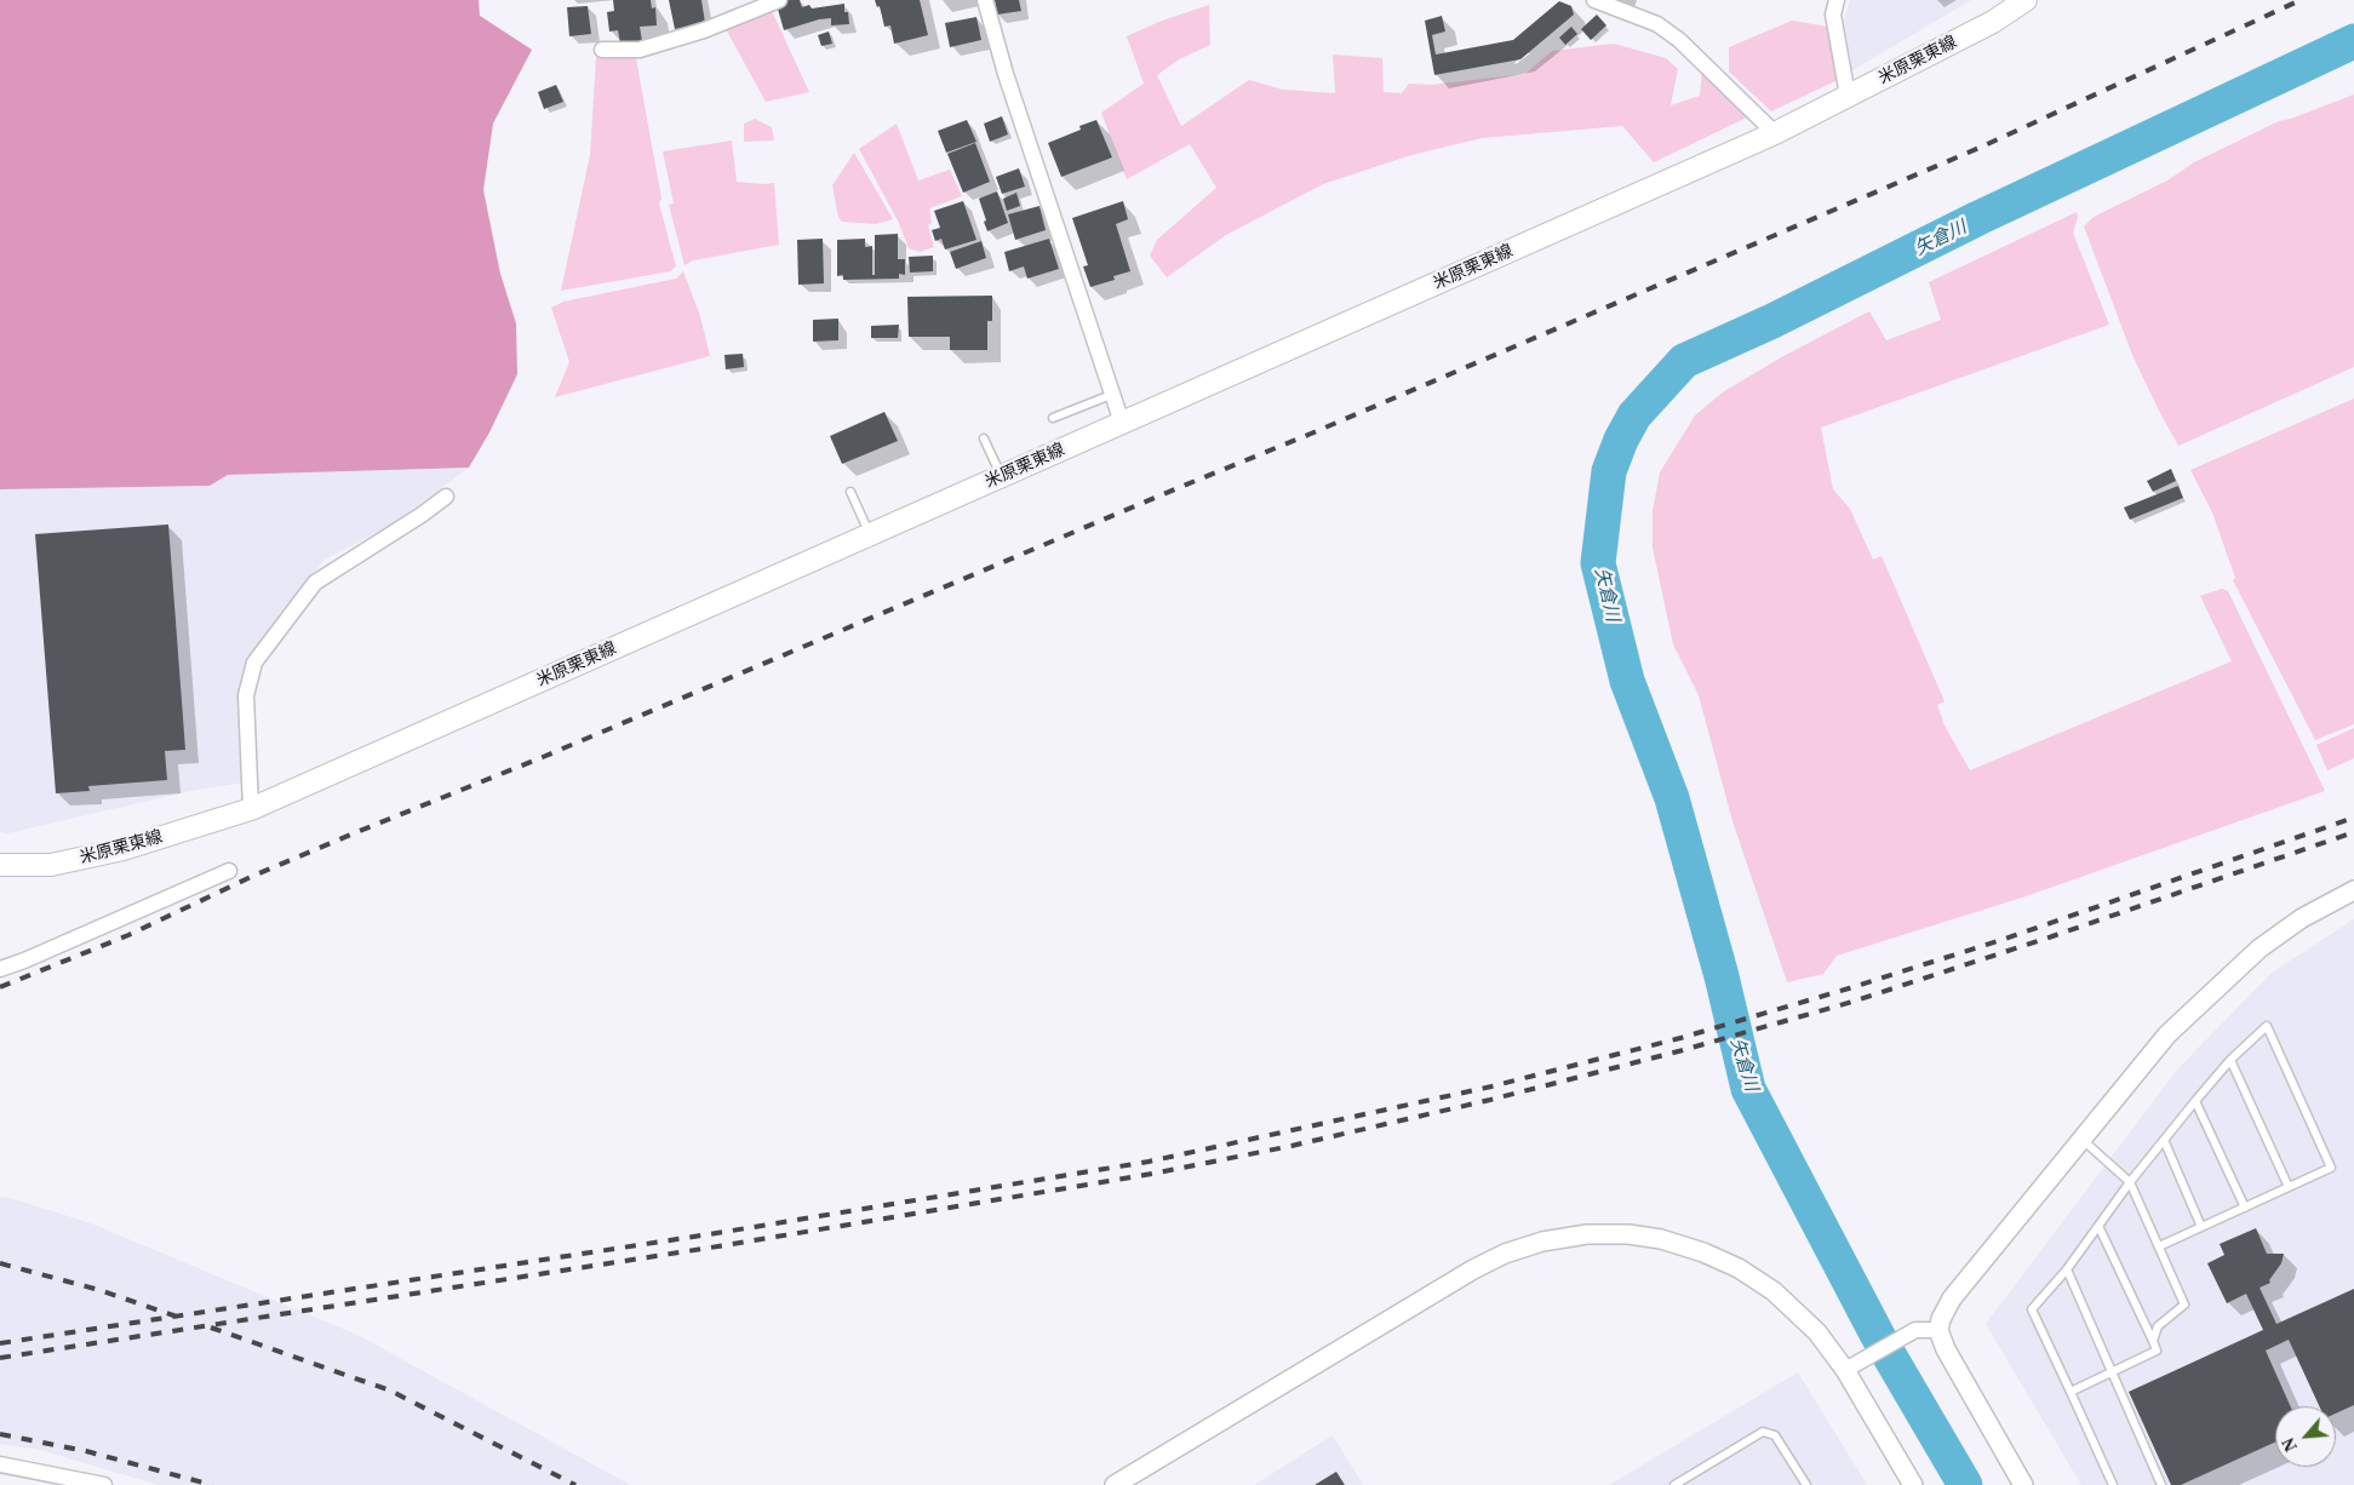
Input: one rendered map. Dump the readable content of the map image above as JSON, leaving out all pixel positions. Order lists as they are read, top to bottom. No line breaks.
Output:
{"streets":{"main road":["米原栗東線"]},"water":["矢倉川"],"north":"bottom left"}
